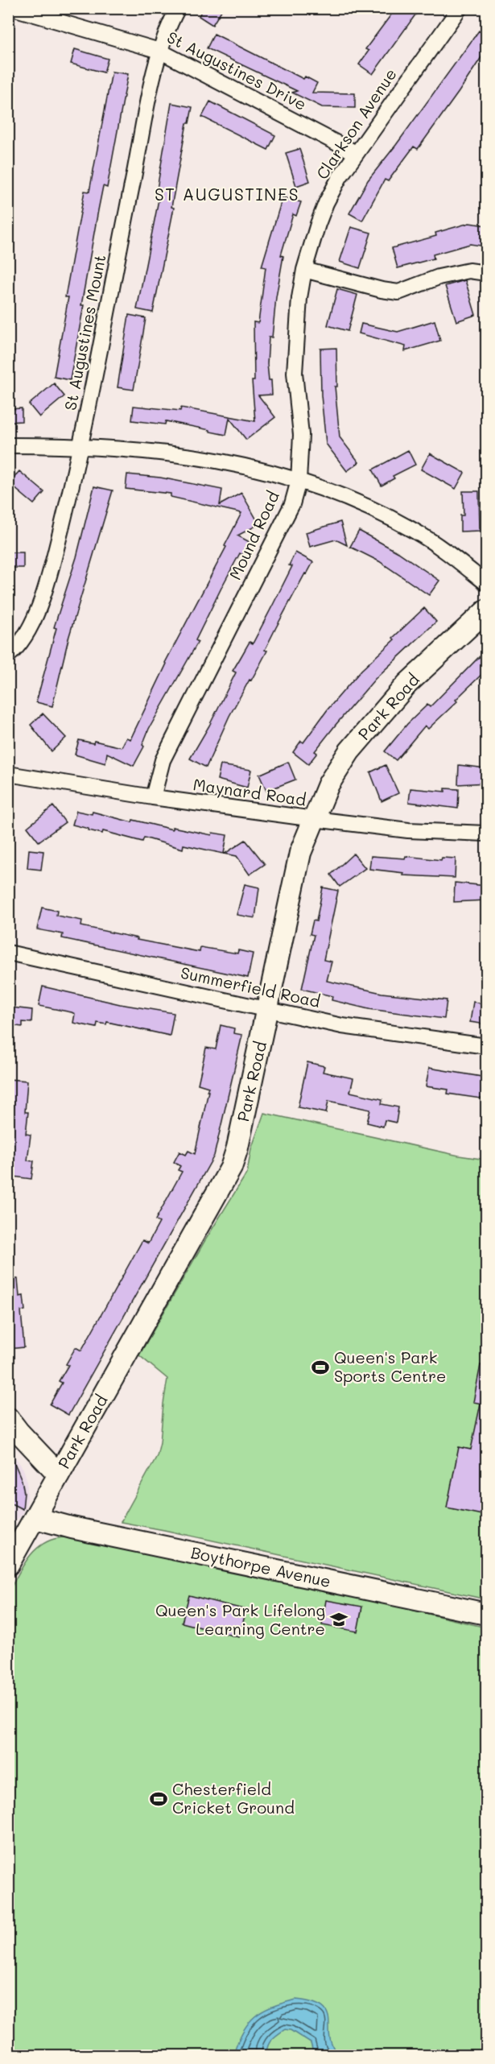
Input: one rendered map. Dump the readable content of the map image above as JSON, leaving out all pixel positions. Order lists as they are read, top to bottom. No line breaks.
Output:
{"streets":{"street":["St Augustines Drive","Clarkson Avenue","St Augustines Mount","Mound Road","Park Road","Maynard Road","Summerfield Road","Boythorpe Avenue"]},"crossings":[["St Augustines Drive","Clarkson Avenue"],["St Augustines Drive","St Augustines Mount"],["Clarkson Avenue","Mound Road"],["Mound Road","Maynard Road"],["Park Road","Maynard Road"],["Park Road","Summerfield Road"],["Park Road","Boythorpe Avenue"]],"districts":["ST AUGUSTINES"],"places":{"sports":["Queen's Park Sports Centre","Chesterfield Cricket Ground"],"school or university":["Queen's Park Lifelong Learning Centre"]}}
